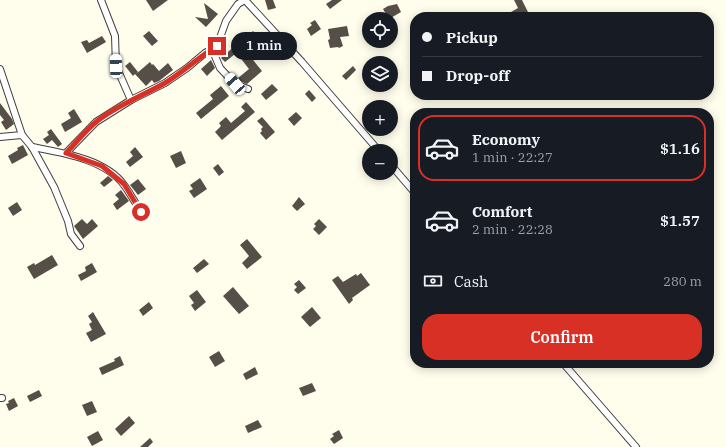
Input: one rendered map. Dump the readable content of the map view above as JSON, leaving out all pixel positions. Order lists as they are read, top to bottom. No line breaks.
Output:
{"page":{"map_buttons":["+","−"],"banner":["Pickup","Drop-off"],"bubble":"1 min","list":[{"name":"Economy","note":"1 min · 22:27","value":"$1.16"},{"name":"Comfort","note":"2 min · 22:28","value":"$1.57"}],"pay":["Cash","280 m"],"buttons":"Confirm"}}
